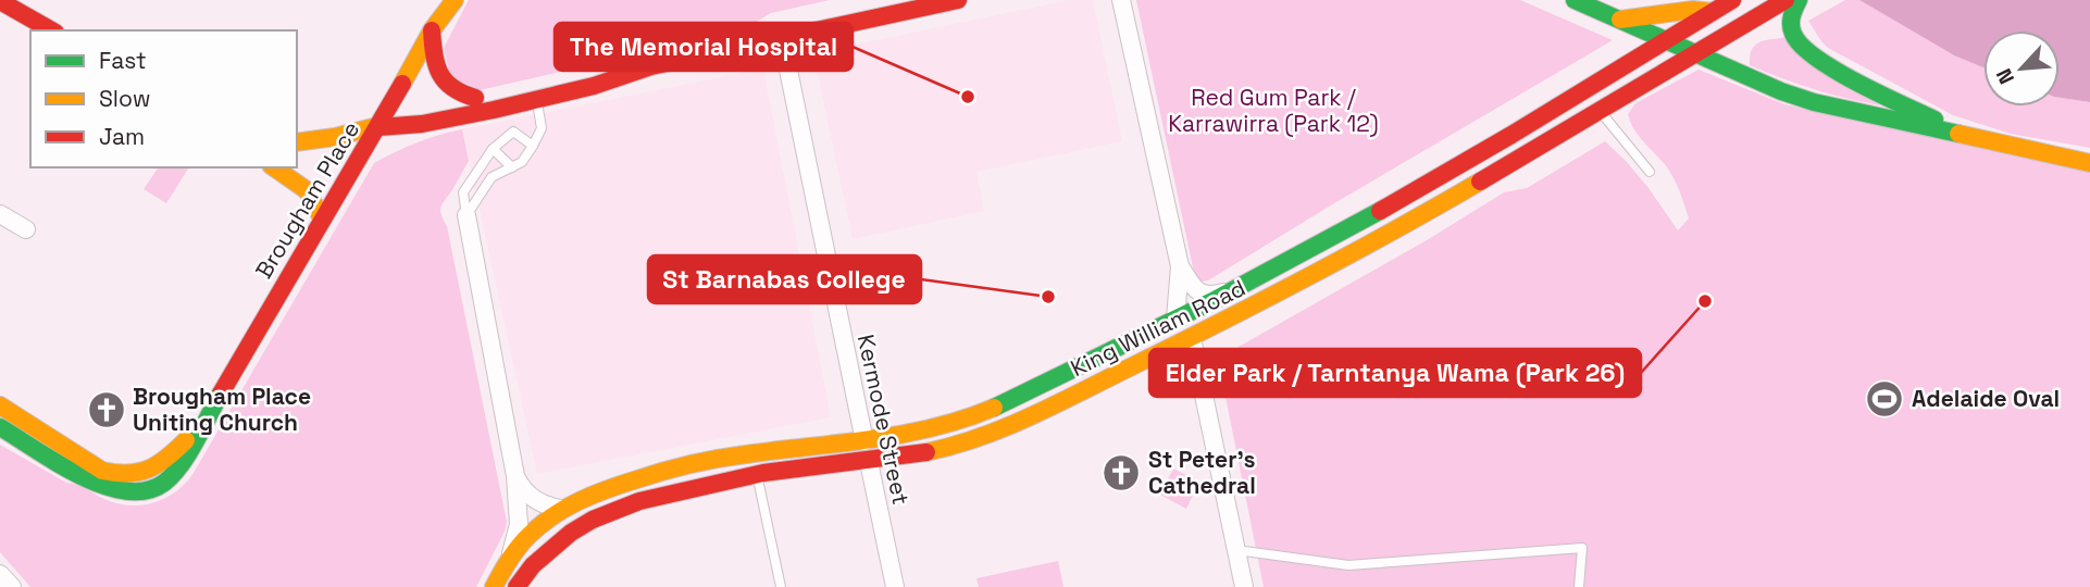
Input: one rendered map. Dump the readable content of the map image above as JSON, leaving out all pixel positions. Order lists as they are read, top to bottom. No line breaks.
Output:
{"streets":{"main road":["Brougham Place","King William Road","Kermode Street"]},"crossings":[["King William Road","Kermode Street"]],"parks":["Red Gum Park / Karrawirra (Park 12)"],"places":{"other":["The Memorial Hospital","St Barnabas College","Elder Park / Tarntanya Wama (Park 26)"],"sports":["Adelaide Oval"],"church":["Brougham Place Uniting Church","St Peter’s Cathedral"]},"legend":["Fast","Slow","Jam"],"north":"bottom left"}
